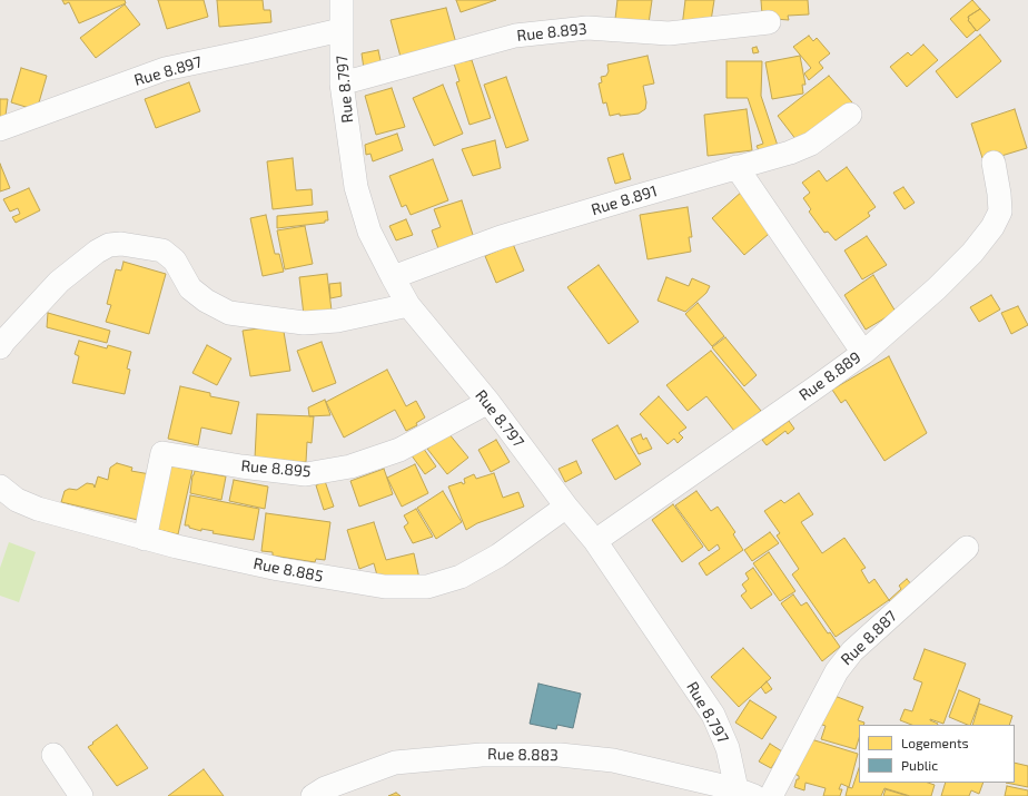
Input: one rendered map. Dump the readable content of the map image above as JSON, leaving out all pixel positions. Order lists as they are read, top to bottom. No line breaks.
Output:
{"streets":{"street":["Rue 8.893","Rue 8.897","Rue 8.797","Rue 8.891","Rue 8.889","Rue 8.895","Rue 8.885","Rue 8.887","Rue 8.883"]},"crossings":[["Rue 8.893","Rue 8.797"],["Rue 8.897","Rue 8.797"],["Rue 8.797","Rue 8.891"],["Rue 8.797","Rue 8.889"],["Rue 8.797","Rue 8.895"],["Rue 8.797","Rue 8.885"],["Rue 8.797","Rue 8.883"],["Rue 8.895","Rue 8.885"]],"legend":["Logements","Public"]}
